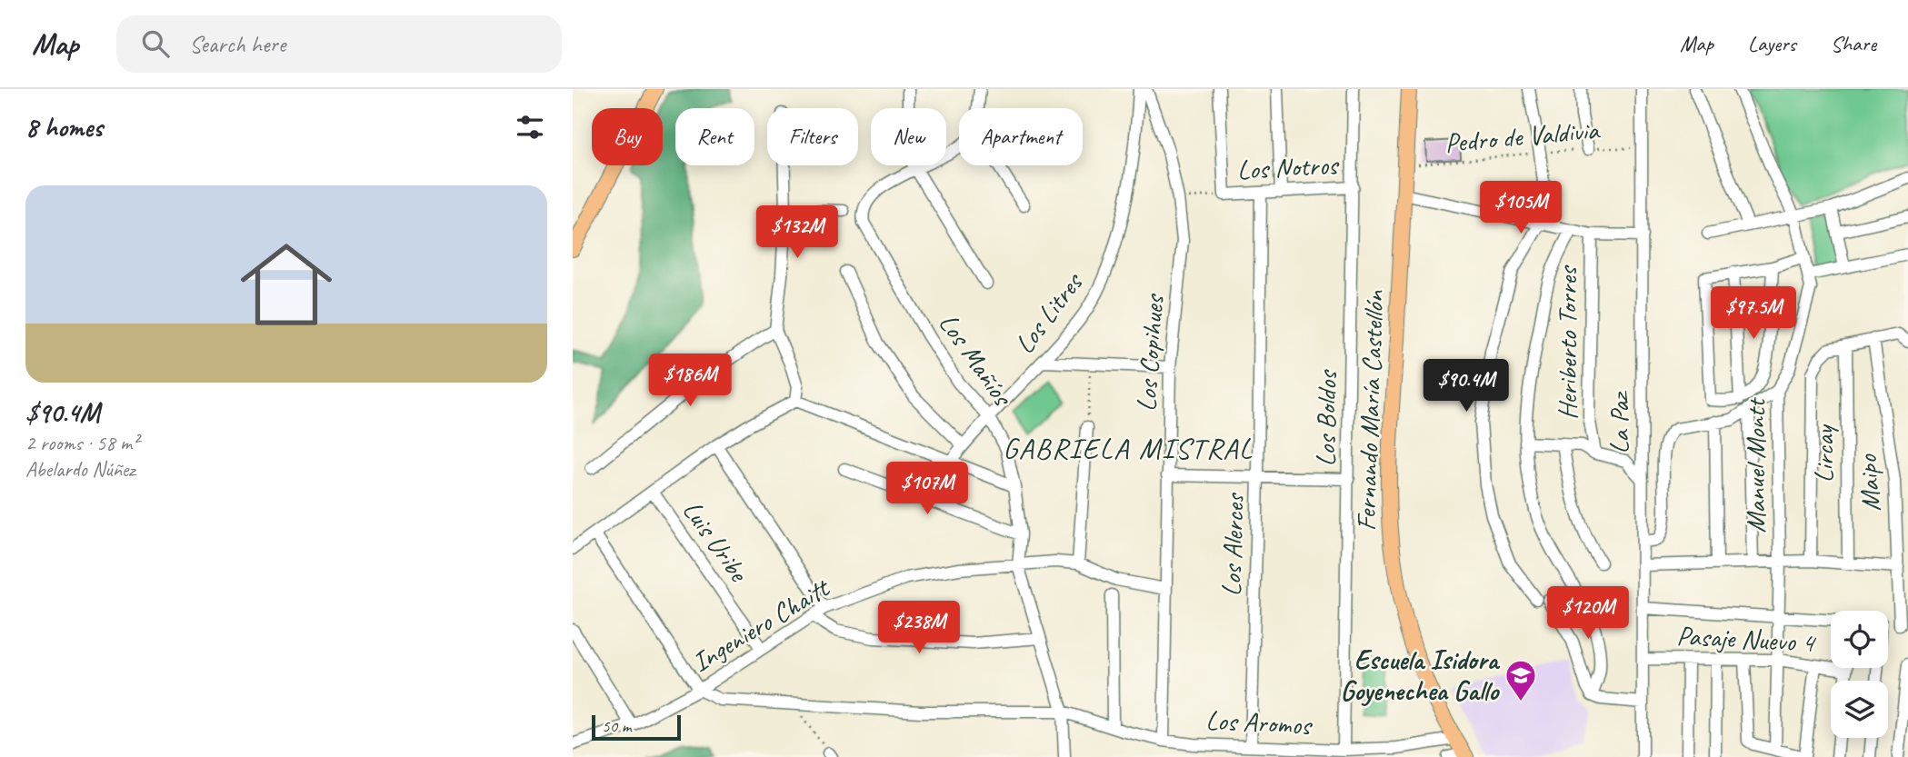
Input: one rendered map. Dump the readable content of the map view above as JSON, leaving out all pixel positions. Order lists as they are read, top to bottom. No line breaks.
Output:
{"streets":{"main road":["Fernando María Castellón"],"street":["Los Notros","Los Litres","Heriberto Torres","Los Copihues","Los Mañíos","Los Boldos","La Paz","Lircay","Manuel Montt","Maipo","Luis Uribe","Los Alerces","Ingeniero Chaitt","Pasaje Nuevo 4","Los Aromos"],"path":["Pedro de Valdivia"]},"crossings":[["Pedro de Valdivia","Fernando María Castellón"],["Pedro de Valdivia","La Paz"],["Los Notros","Los Boldos"],["Los Notros","Los Alerces"],["Los Litres","Los Mañíos"],["Los Copihues","Ingeniero Chaitt"],["Los Copihues","Los Aromos"],["Los Mañíos","Ingeniero Chaitt"],["Los Mañíos","Los Aromos"],["Fernando María Castellón","Los Aromos"],["Los Boldos","Los Aromos"],["La Paz","Pasaje Nuevo 4"],["Manuel Montt","Pasaje Nuevo 4"],["Luis Uribe","Ingeniero Chaitt"],["Los Alerces","Los Aromos"],["Ingeniero Chaitt","Los Aromos"]],"districts":["GABRIELA MISTRAL"],"places":{"school or university":["Escuela Isidora Goyenechea Gallo"]},"scale_bar":"50 m","page":{"header":"Map","search":"Search here","nav":["Map","Layers","Share"],"heading":"8 homes","chip":["Buy","Rent","Filters","New","Apartment"],"list":[{"name":"$90.4M","note":"2 rooms · 58 m² · Abelardo Núñez"}],"price":["$105M","$132M","$97.5M","$186M","$90.4M","$107M","$120M","$238M"],"scale":"50 m"}}
